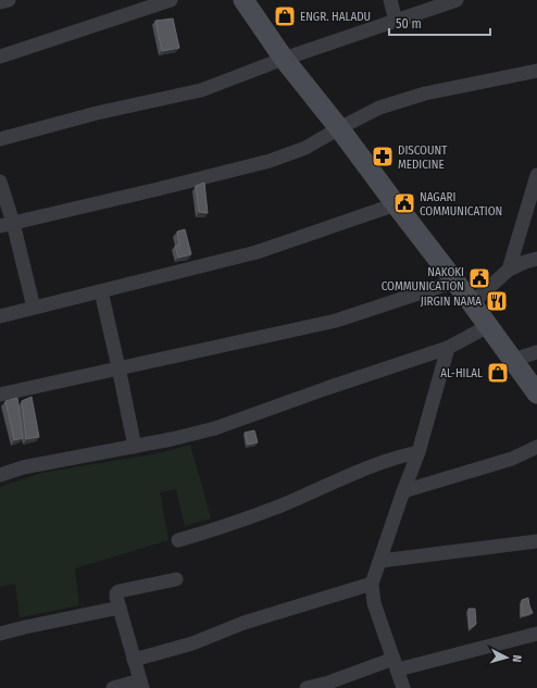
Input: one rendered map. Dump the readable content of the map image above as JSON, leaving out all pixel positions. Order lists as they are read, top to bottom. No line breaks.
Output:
{"places":{"shop":["ENGR. HALADU","AL-HILAL"],"pharmacy":["DISCOUNT MEDICINE"],"public building":["NAGARI COMMUNICATION","NAKOKI COMMUNICATION"],"restaurant":["JIRGIN NAMA"]},"scale_bar":"50 m","north":"right"}
